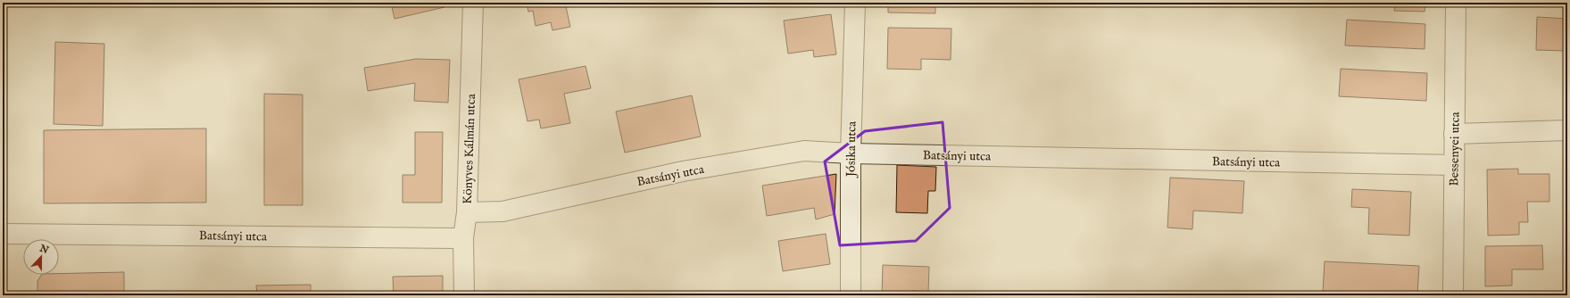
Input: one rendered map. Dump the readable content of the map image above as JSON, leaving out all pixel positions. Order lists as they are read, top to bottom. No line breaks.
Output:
{"streets":{"street":["Könyves Kálmán utca","Jósika utca","Bessenyei utca","Batsányi utca"]},"crossings":[["Könyves Kálmán utca","Batsányi utca"],["Jósika utca","Batsányi utca"],["Bessenyei utca","Batsányi utca"]],"north":"top"}
